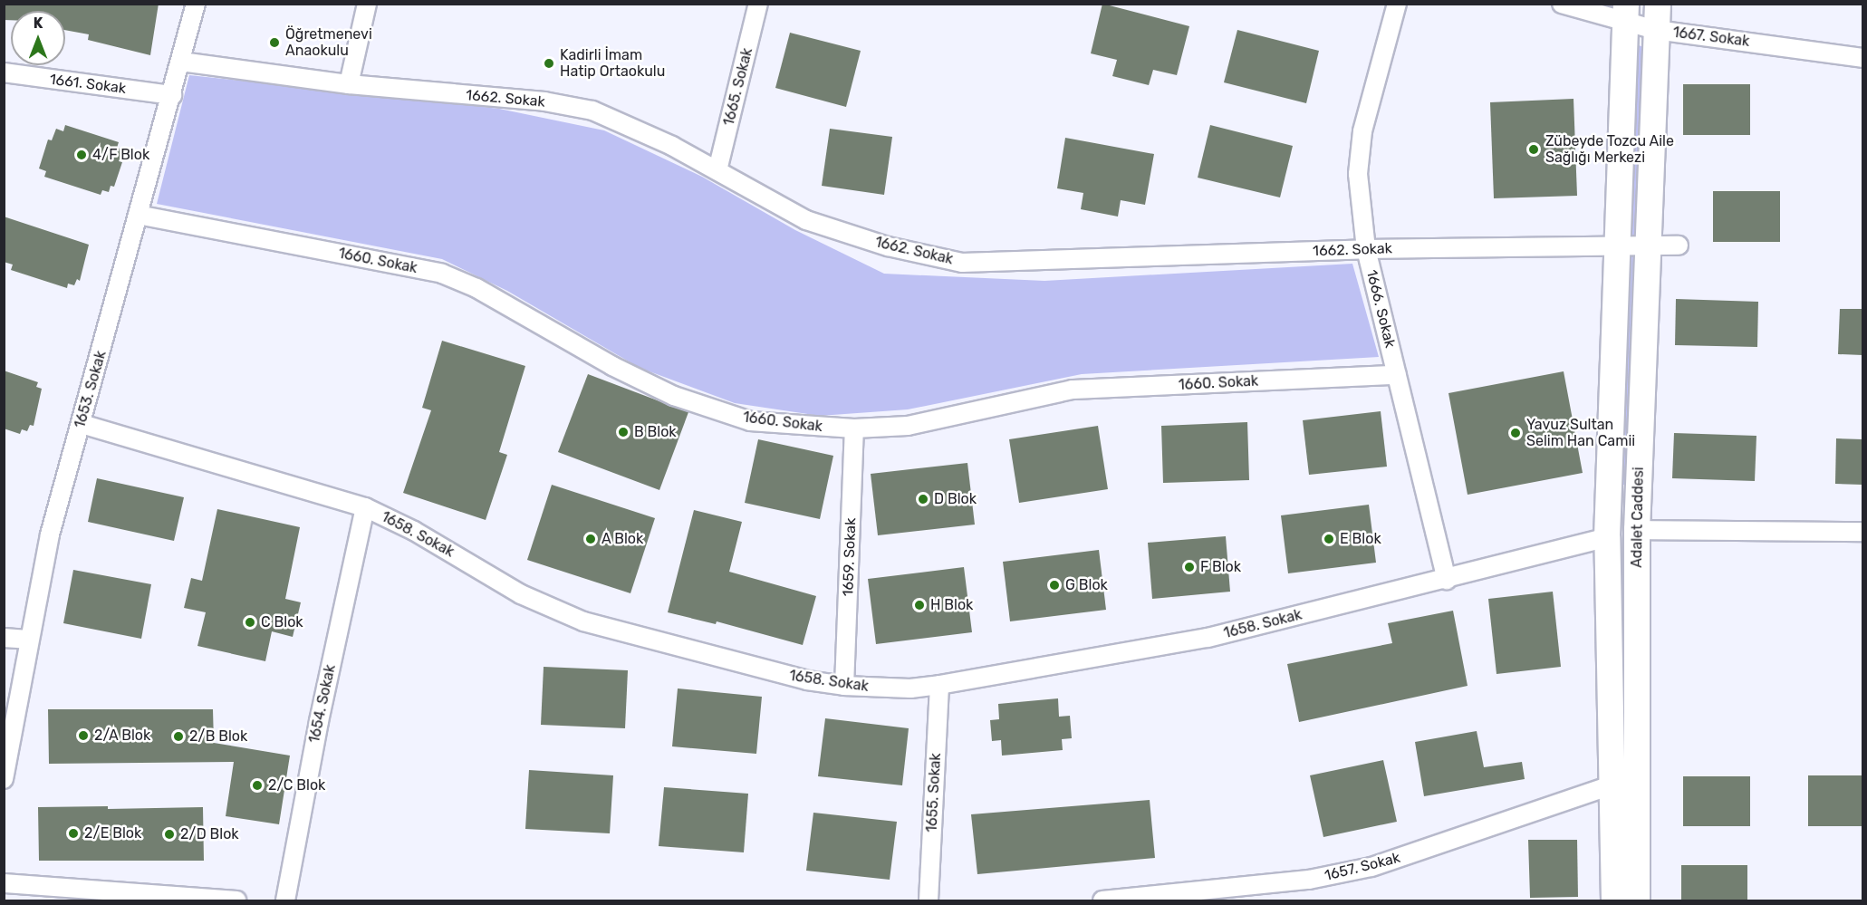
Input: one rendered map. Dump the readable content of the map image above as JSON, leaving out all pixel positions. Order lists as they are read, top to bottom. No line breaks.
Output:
{"streets":{"street":["1667. Sokak","1661. Sokak","1665. Sokak","1662. Sokak","1660. Sokak","1666. Sokak","1653. Sokak","Adalet Caddesi","1658. Sokak","1659. Sokak","1654. Sokak","1655. Sokak","1657. Sokak"]},"crossings":[["1667. Sokak","Adalet Caddesi"],["1661. Sokak","1653. Sokak"],["1665. Sokak","1662. Sokak"],["1662. Sokak","1666. Sokak"],["1662. Sokak","1653. Sokak"],["1662. Sokak","Adalet Caddesi"],["1660. Sokak","1666. Sokak"],["1660. Sokak","1653. Sokak"],["1660. Sokak","1659. Sokak"],["1666. Sokak","1658. Sokak"],["1653. Sokak","1658. Sokak"],["1658. Sokak","1659. Sokak"],["1658. Sokak","1654. Sokak"],["1658. Sokak","1655. Sokak"]],"places":["Öğretmenevi Anaokulu","Kadirli İmam Hatip Ortaokulu","Zübeyde Tozcu Aile Sağlığı Merkezi","4/F Blok","B Blok","Yavuz Sultan Selim Han Camii","D Blok","A Blok","E Blok","F Blok","G Blok","H Blok","C Blok","2/A Blok","2/B Blok","2/C Blok","2/E Blok","2/D Blok"],"north":"top"}
